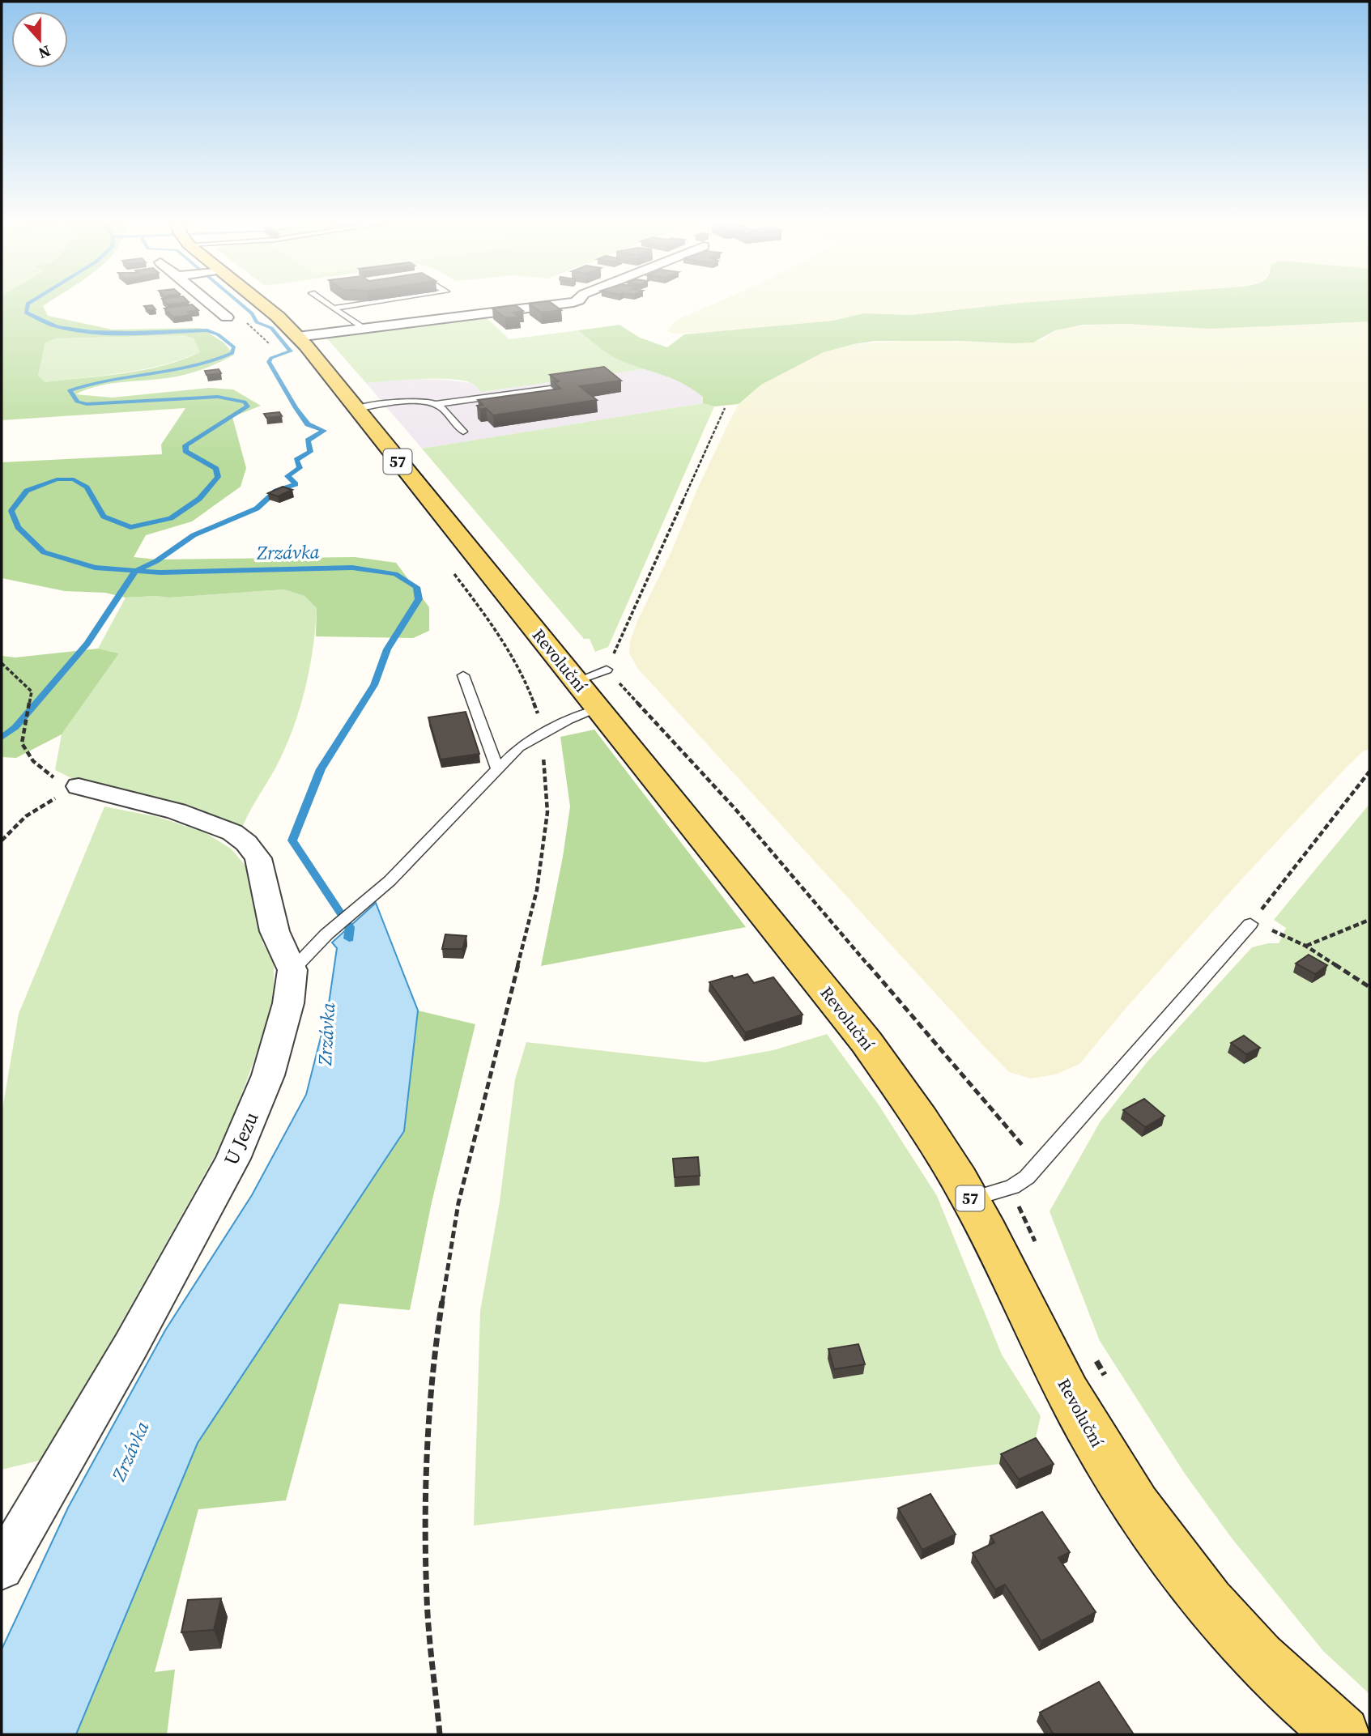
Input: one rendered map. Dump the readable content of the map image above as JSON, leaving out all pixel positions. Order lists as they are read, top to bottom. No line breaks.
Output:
{"streets":{"main road":["57","Revoluční"],"street":["U Jezu"]},"water":["Zrzávka"],"north":"bottom"}
